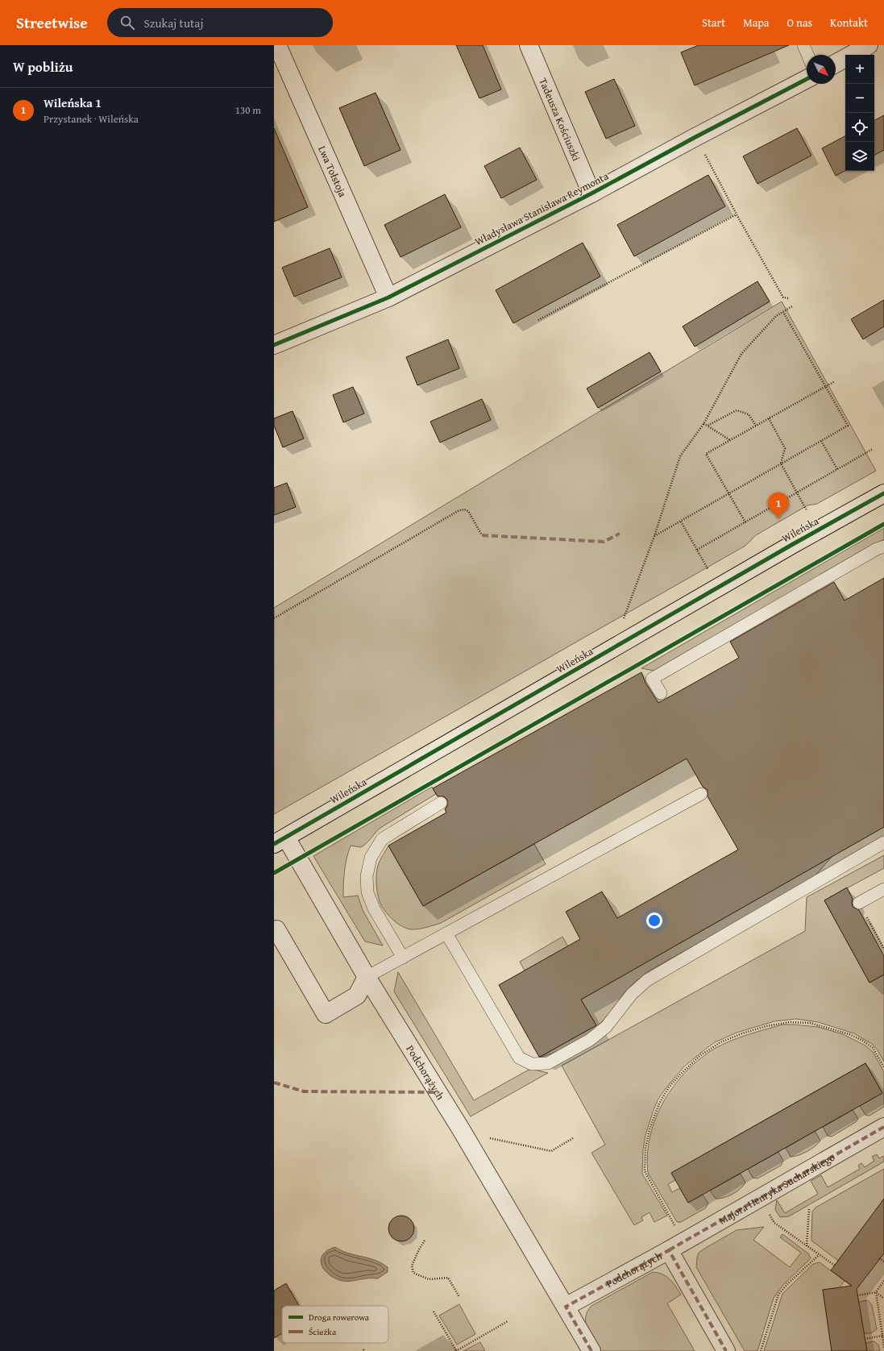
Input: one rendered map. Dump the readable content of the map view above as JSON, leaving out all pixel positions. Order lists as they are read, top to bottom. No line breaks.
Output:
{"streets":{"street":["Tadeusza Kościuszki","Lwa Tołstoja","Władysława Stanisława Reymonta","Wileńska","Podchorążych","Majora Henryka Sucharskiego"]},"crossings":[["Tadeusza Kościuszki","Władysława Stanisława Reymonta"],["Lwa Tołstoja","Władysława Stanisława Reymonta"],["Wileńska","Podchorążych"],["Podchorążych","Majora Henryka Sucharskiego"]],"legend":["Droga rowerowa","Ścieżka"],"north":"bottom right","page":{"header":"Streetwise","search":"Szukaj tutaj","nav":["Start","Mapa","O nas","Kontakt"],"heading":"W pobliżu","map_buttons":["+","−"],"list":[{"mark":"1","name":"Wileńska 1","note":"Przystanek · Wileńska","value":"130 m"}],"pins":"1"}}
